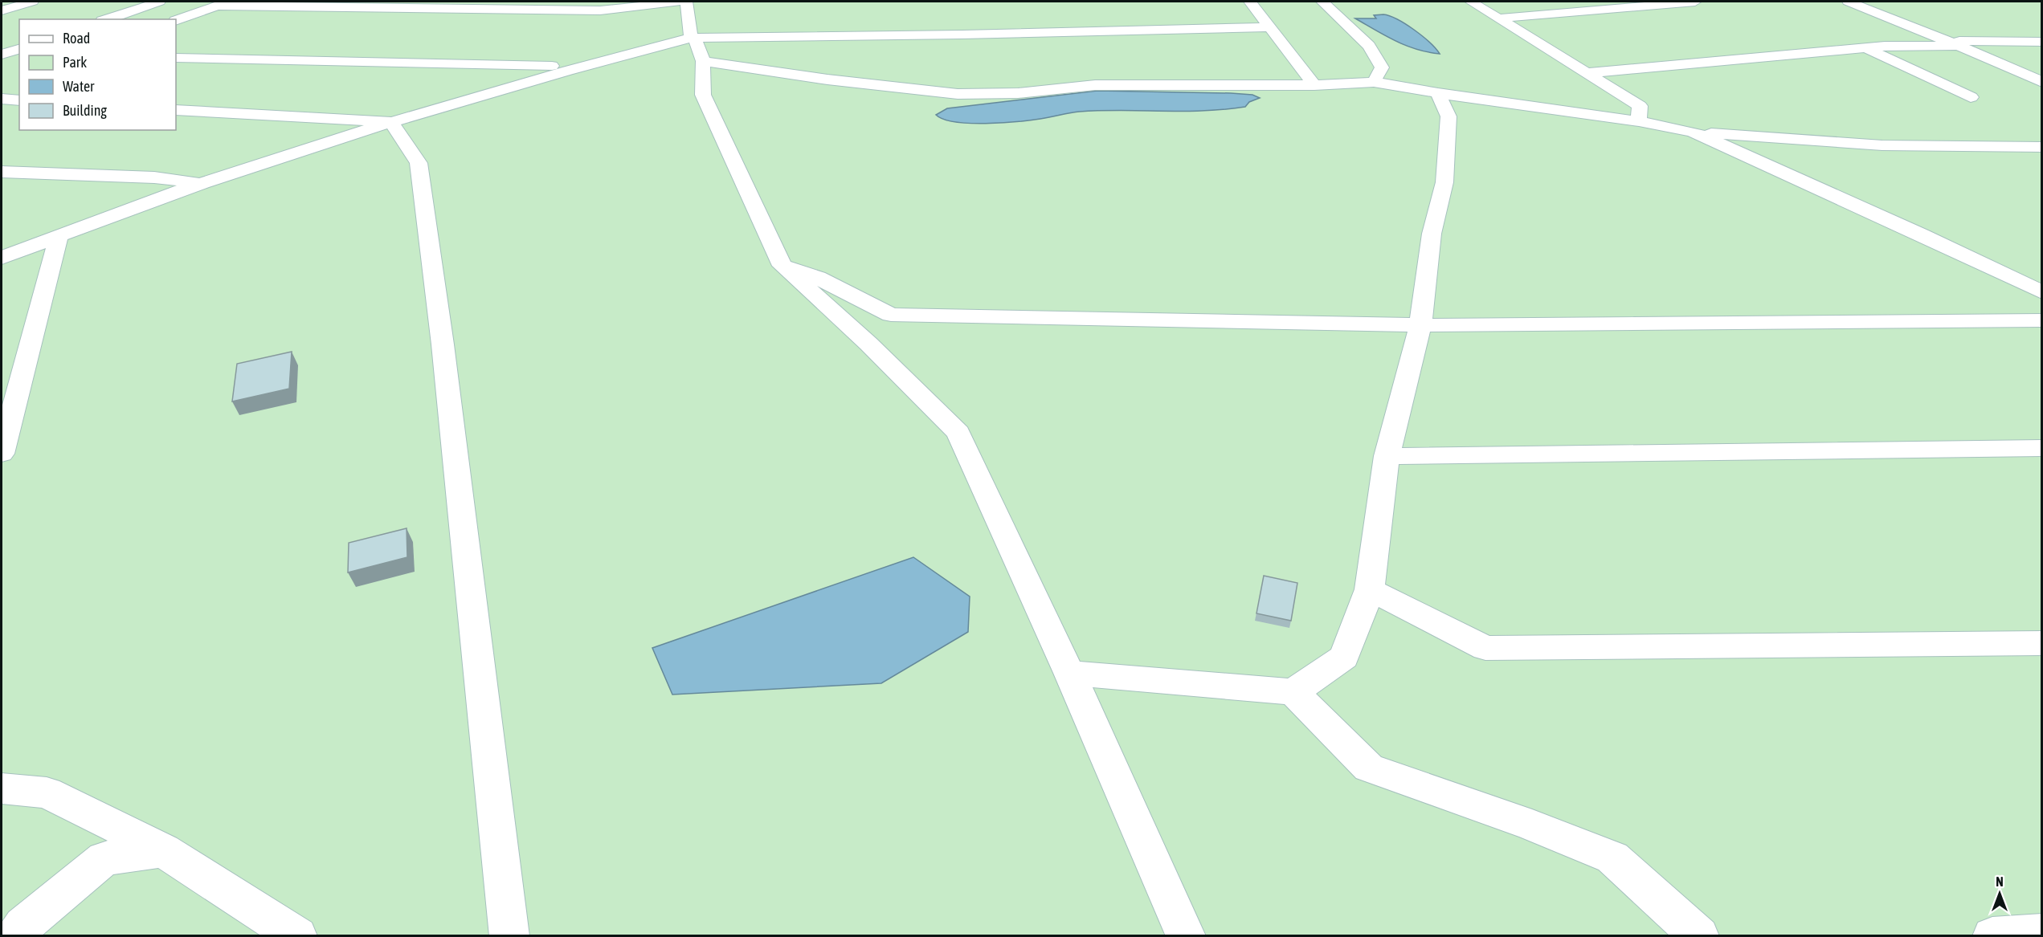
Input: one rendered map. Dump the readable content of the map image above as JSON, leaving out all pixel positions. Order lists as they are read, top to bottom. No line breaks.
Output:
{"legend":["Road","Park","Water","Building"],"north":"top"}
